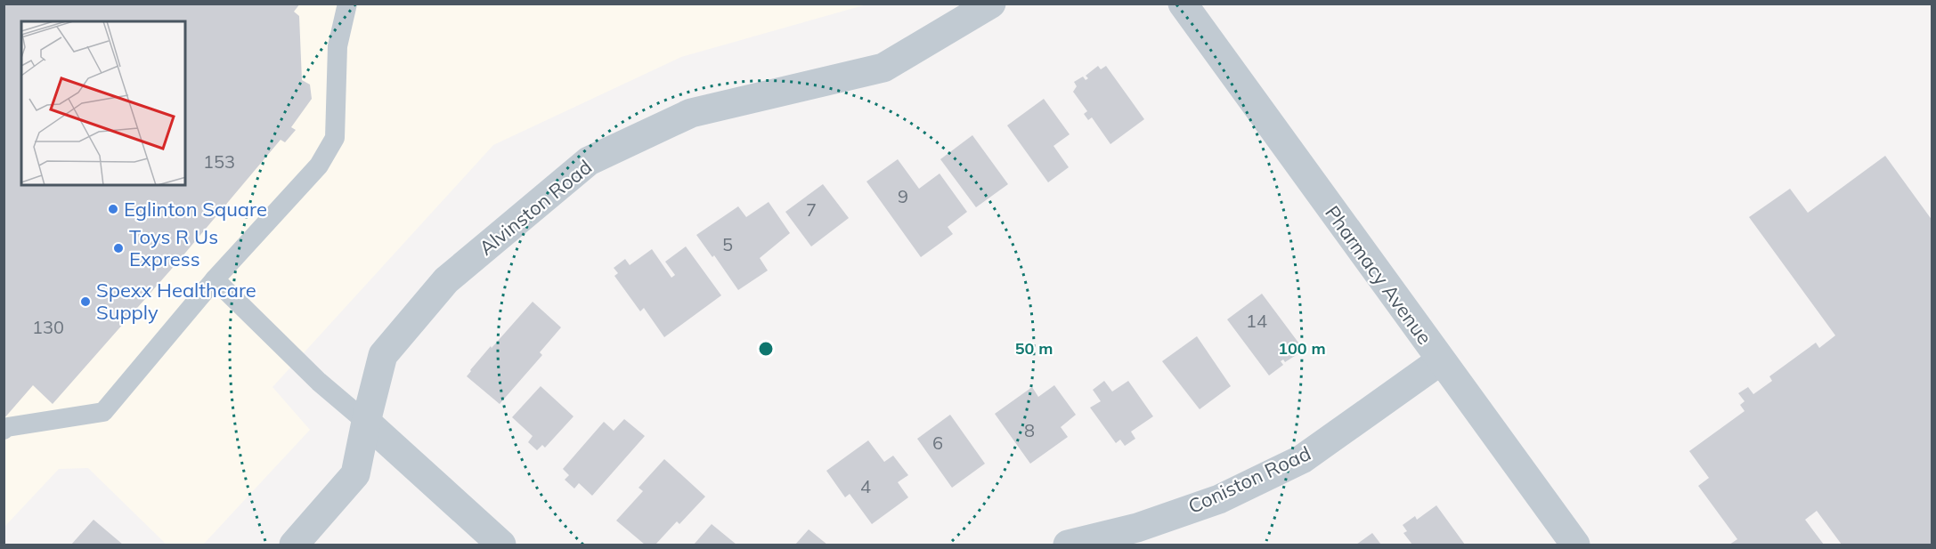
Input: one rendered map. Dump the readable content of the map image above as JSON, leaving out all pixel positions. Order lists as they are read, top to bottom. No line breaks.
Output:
{"streets":{"street":["Alvinston Road","Pharmacy Avenue","Coniston Road"]},"crossings":[["Pharmacy Avenue","Coniston Road"]],"places":["Eglinton Square","Toys R Us Express","Spexx Healthcare Supply"],"house_numbers":["153","9","7","5","14","130","8","6","4"],"rings":["50 m","100 m"]}
